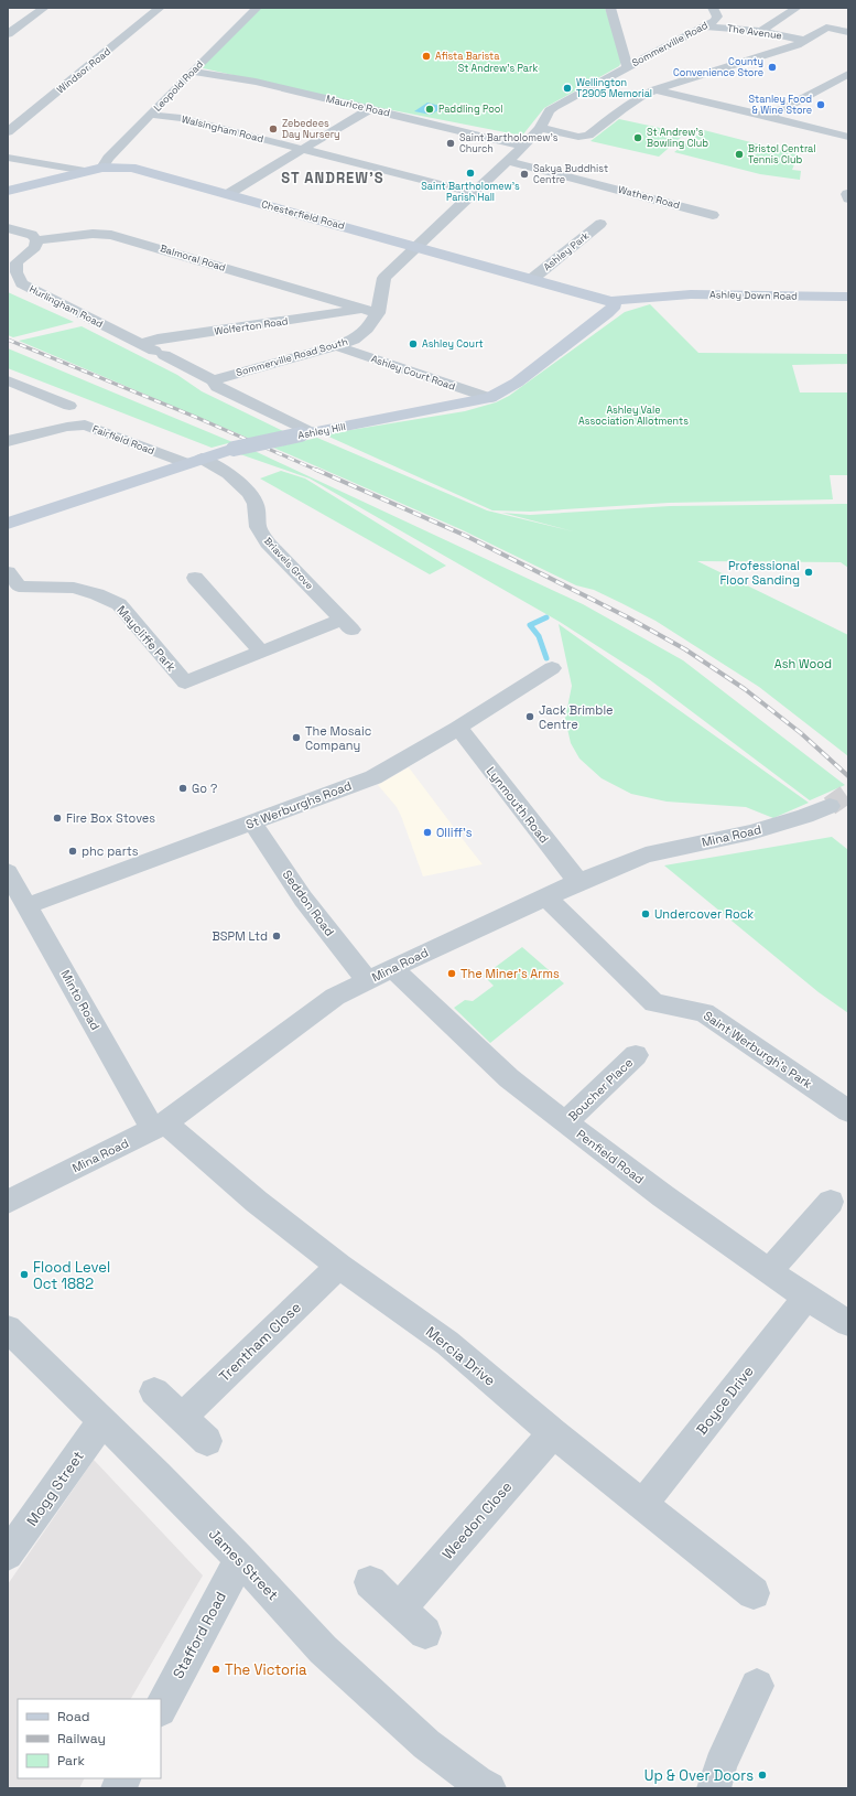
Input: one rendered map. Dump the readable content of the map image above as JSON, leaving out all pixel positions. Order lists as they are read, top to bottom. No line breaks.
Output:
{"streets":{"main road":["Chesterfield Road","Ashley Down Road","Ashley Hill"],"street":["The Avenue","Sommerville Road","Windsor Road","Leopold Road","Maurice Road","Walsingham Road","Wathen Road","Ashley Park","Balmoral Road","Hurlingham Road","Wolferton Road","Sommerville Road South","Ashley Court Road","Fairfield Road","Briavels Grove","Maycliffe Park","St Werburghs Road","Lynmouth Road","Mina Road","Seddon Road","Minto Road","Saint Werburgh's Park","Boucher Place","Penfield Road","Trentham Close","Mercia Drive","Boyce Drive","Mogg Street","Weedon Close","James Street","Stafford Road"]},"crossings":[["The Avenue","Sommerville Road"],["Sommerville Road","Maurice Road"],["Sommerville Road","Walsingham Road"],["Sommerville Road","Wathen Road"],["Sommerville Road","Chesterfield Road"],["Leopold Road","Maurice Road"],["Leopold Road","Walsingham Road"],["Leopold Road","Chesterfield Road"],["Chesterfield Road","Ashley Park"],["Chesterfield Road","Ashley Down Road"],["Chesterfield Road","Ashley Hill"],["Balmoral Road","Hurlingham Road"],["Balmoral Road","Wolferton Road"],["Balmoral Road","Sommerville Road South"],["Ashley Down Road","Ashley Hill"],["Hurlingham Road","Wolferton Road"],["Hurlingham Road","Sommerville Road South"],["Hurlingham Road","Ashley Hill"],["Sommerville Road South","Ashley Court Road"],["Ashley Court Road","Ashley Hill"],["Ashley Hill","Fairfield Road"],["Ashley Hill","Briavels Grove"],["Fairfield Road","Briavels Grove"],["Briavels Grove","Maycliffe Park"],["St Werburghs Road","Lynmouth Road"],["St Werburghs Road","Seddon Road"],["St Werburghs Road","Minto Road"],["Lynmouth Road","Mina Road"],["Mina Road","Seddon Road"],["Mina Road","Minto Road"],["Mina Road","Saint Werburgh's Park"],["Mina Road","Penfield Road"],["Mina Road","Mercia Drive"],["Minto Road","Mercia Drive"],["Boucher Place","Penfield Road"],["Penfield Road","Boyce Drive"],["Trentham Close","Mercia Drive"],["Mercia Drive","Boyce Drive"],["Mercia Drive","Weedon Close"],["Mogg Street","James Street"],["James Street","Stafford Road"]],"districts":["ST ANDREW'S"],"parks":["St Andrew's Park","Ashley Vale Association Allotments","Ash Wood"],"places":["Afista Barista","County Convenience Store","Wellington T2905 Memorial","Stanley Food & Wine Store","Paddling Pool","Zebedees Day Nursery","St Andrew's Bowling Club","Saint Bartholomew's Church","Bristol Central Tennis Club","Saint Bartholomew's Parish Hall","Sakya Buddhist Centre","Ashley Court","Professional Floor Sanding","Jack Brimble Centre","The Mosaic Company","Go ?","Fire Box Stoves","Olliff's","phc parts","Undercover Rock","BSPM Ltd","The Miner's Arms","Flood Level Oct 1882","The Victoria","Up & Over Doors"],"legend":["Road","Railway","Park"]}
